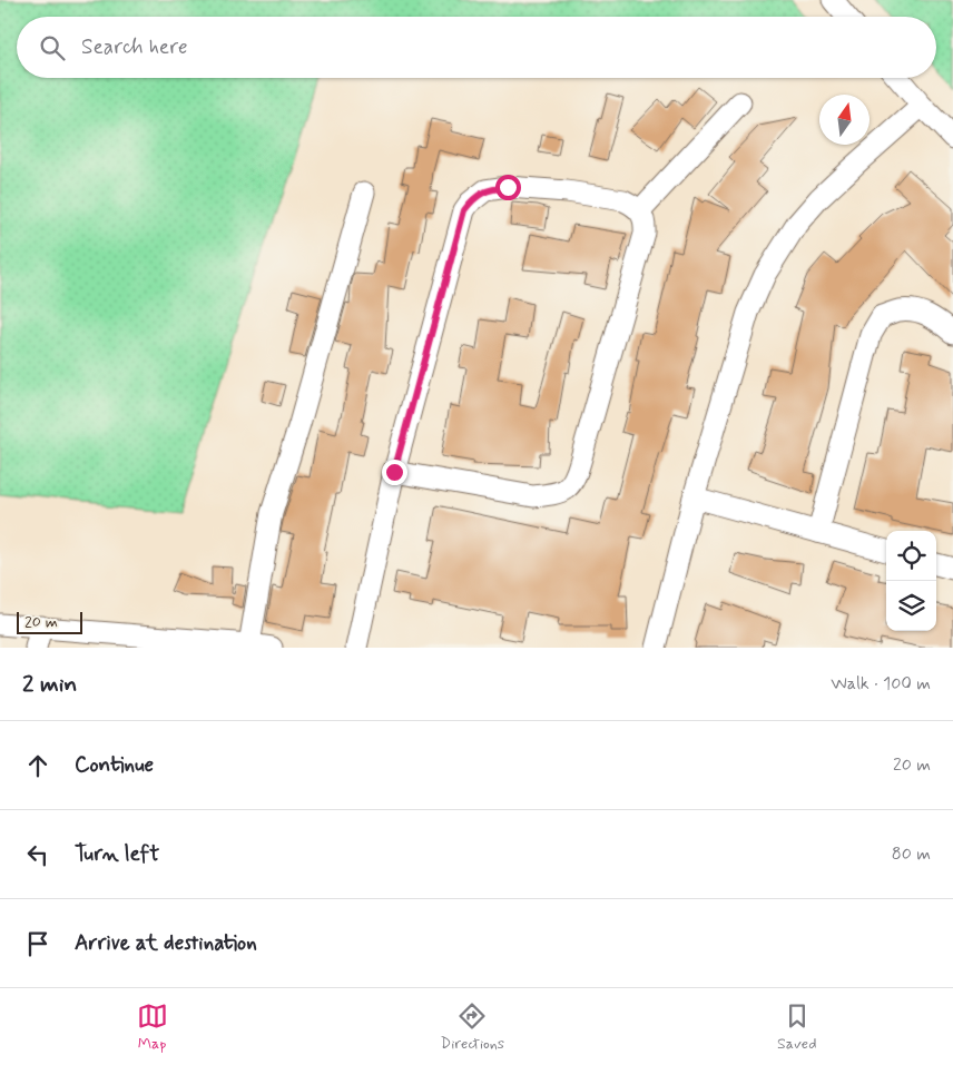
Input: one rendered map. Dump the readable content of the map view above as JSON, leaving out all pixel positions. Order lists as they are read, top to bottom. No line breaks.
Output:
{"scale_bar":"20 m","north":"top","page":{"search":"Search here","scale":"20 m","heading":["2 min","Walk · 100 m"],"list":[["Continue","20 m"],["Turn left","80 m"],"Arrive at destination"],"nav":["Map","Directions","Saved"]}}
